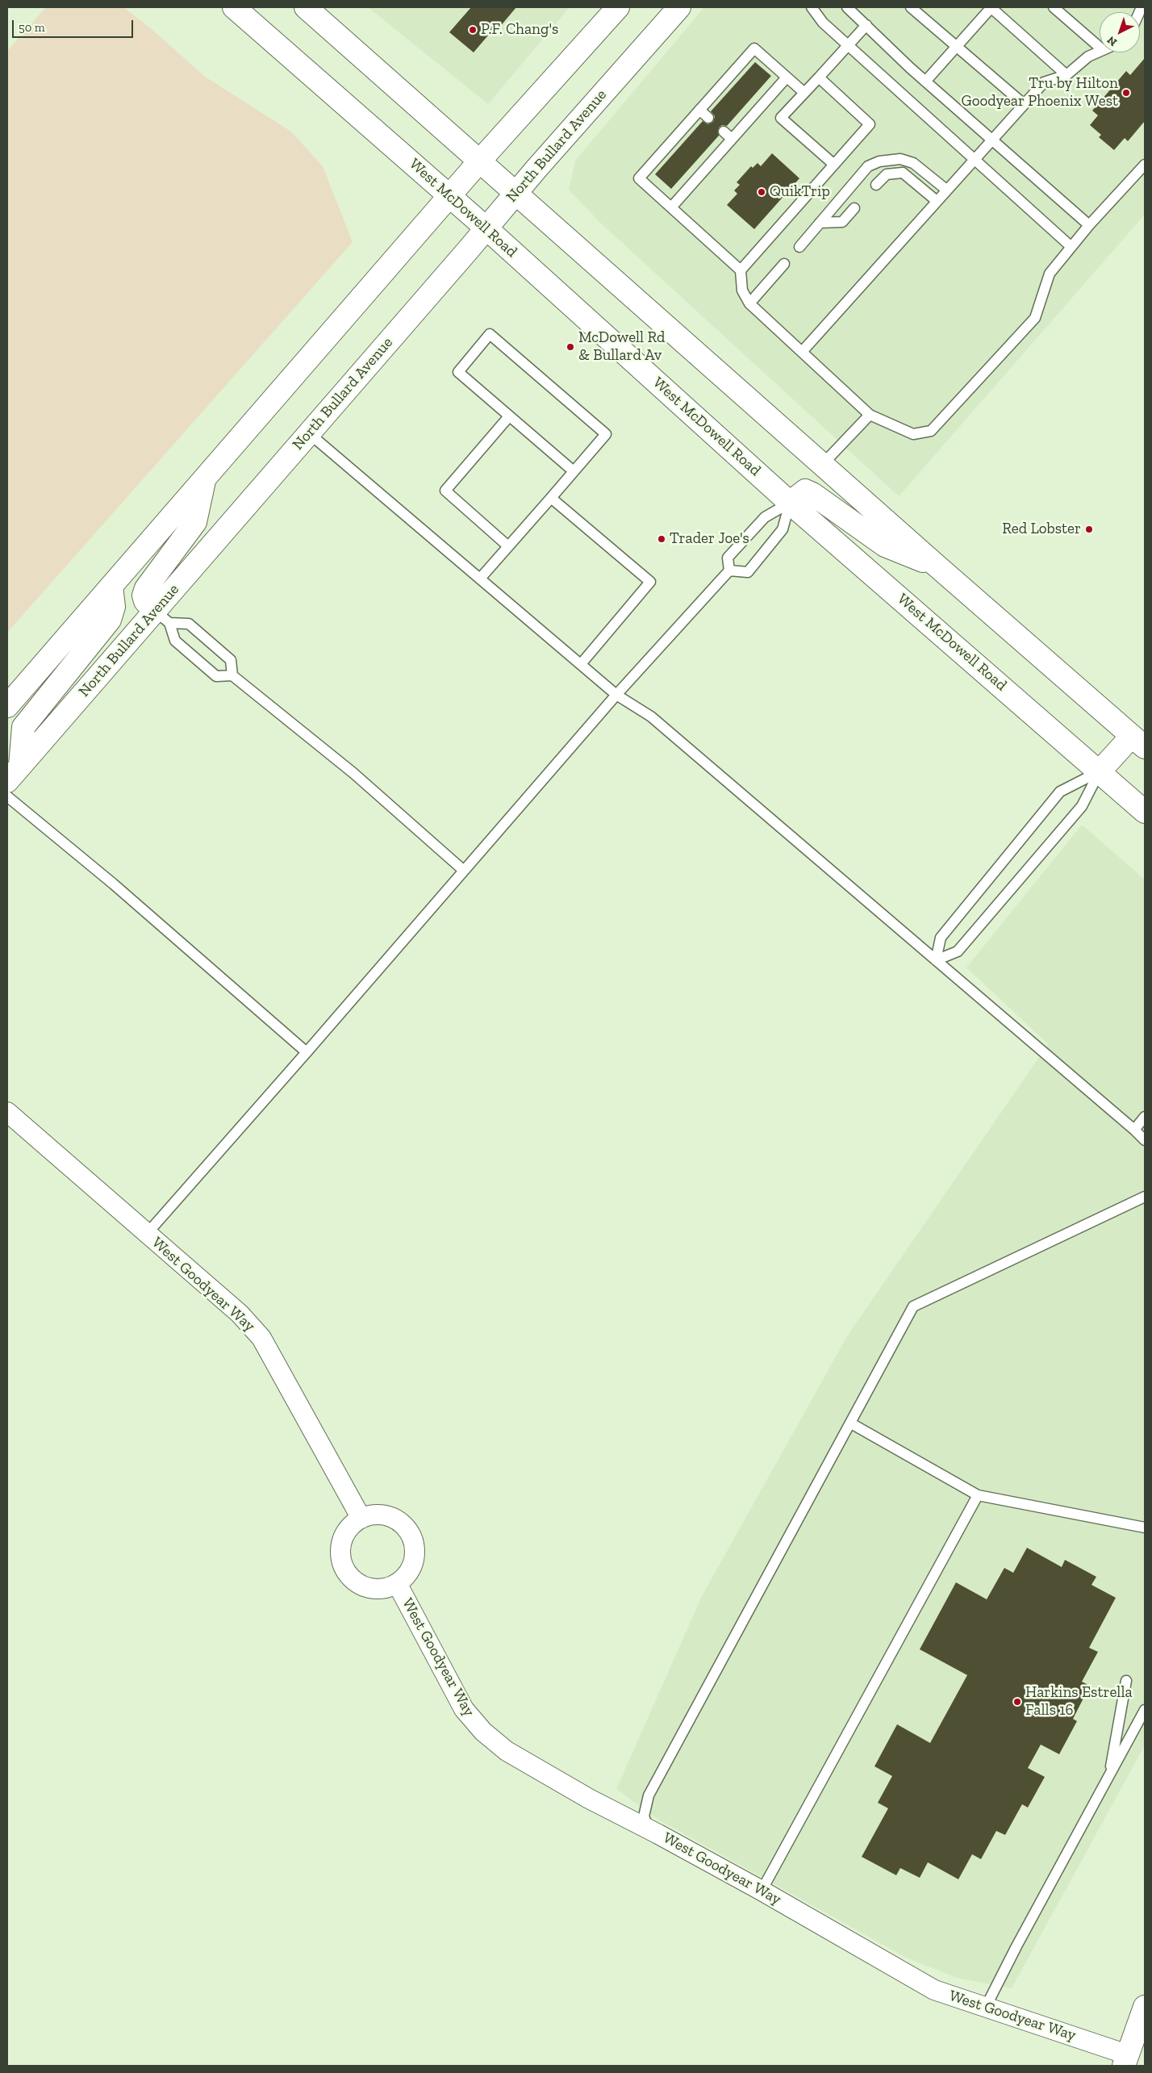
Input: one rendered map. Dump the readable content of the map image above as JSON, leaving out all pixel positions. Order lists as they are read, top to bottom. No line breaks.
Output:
{"streets":{"main road":["North Bullard Avenue","West McDowell Road"],"street":["West Goodyear Way"]},"crossings":[["North Bullard Avenue","West McDowell Road"]],"places":["P.F. Chang's","Tru by Hilton Goodyear Phoenix West","QuikTrip","McDowell Rd & Bullard Av","Red Lobster","Trader Joe's","Harkins Estrella Falls 16"],"scale_bar":"50 m","north":"bottom left"}
